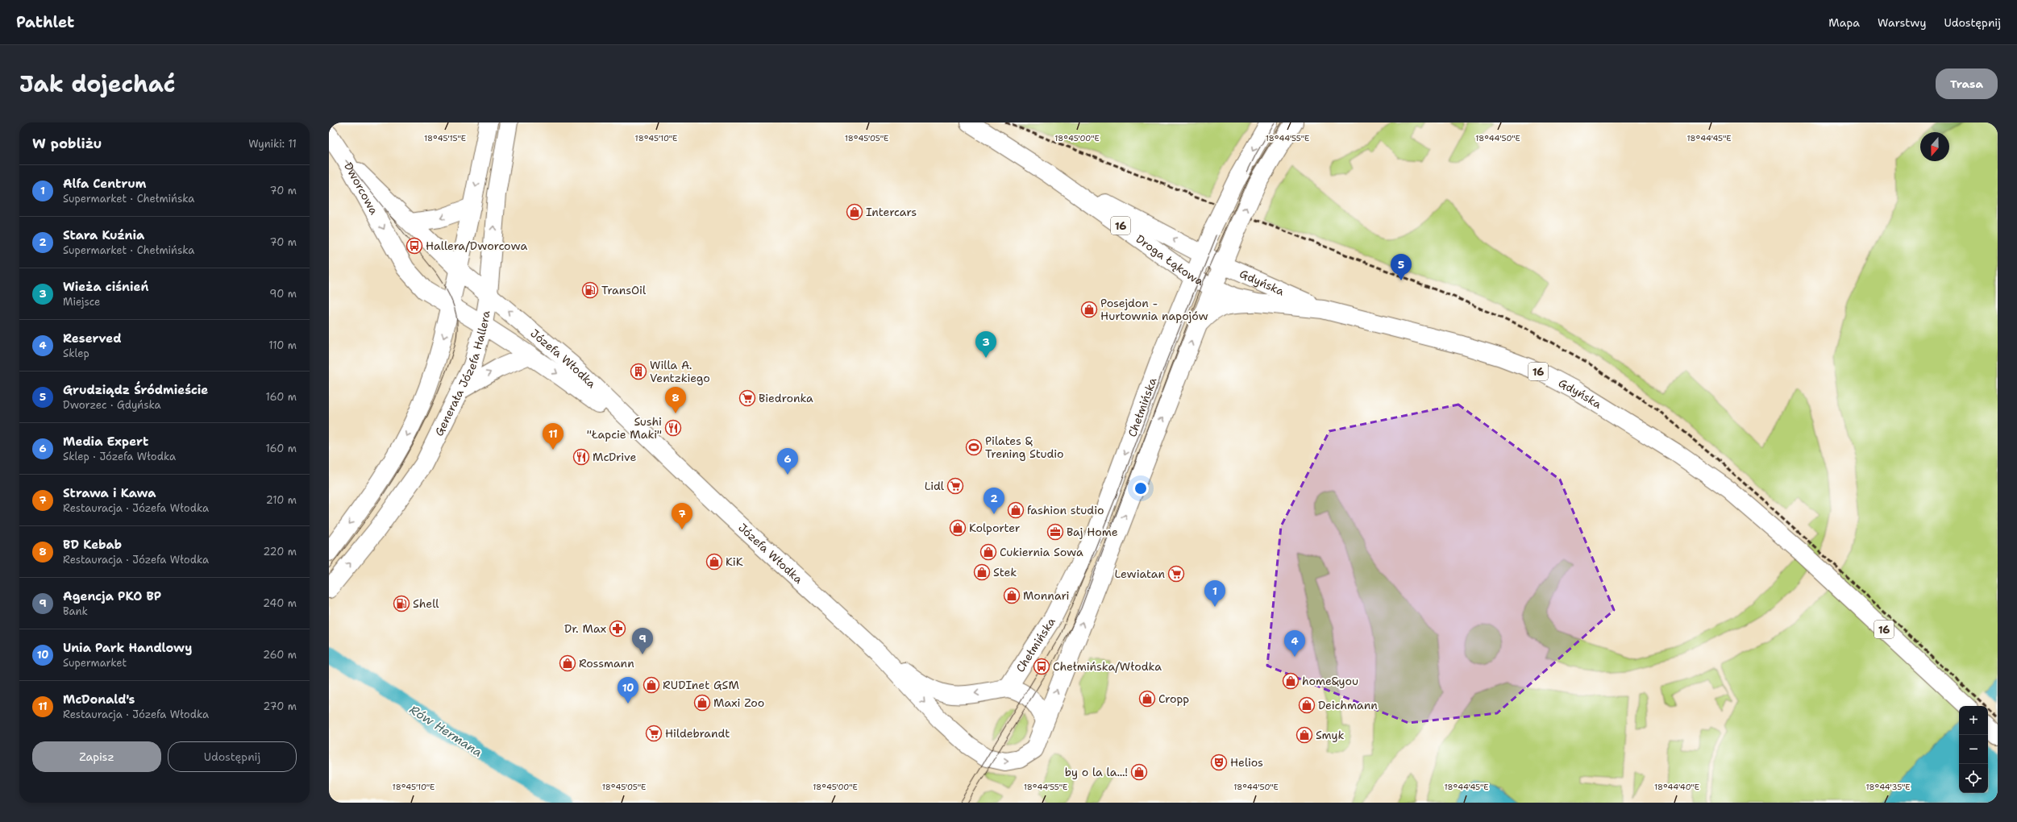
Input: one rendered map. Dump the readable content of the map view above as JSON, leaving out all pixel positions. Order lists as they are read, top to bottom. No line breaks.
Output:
{"streets":{"main road":["Dworcowa","16","Droga Łąkowa","Gdyńska","Józefa Włodka","Generała Józefa Hallera","Chełmińska"]},"crossings":[["Dworcowa","Józefa Włodka"],["Droga Łąkowa","Gdyńska"],["Droga Łąkowa","Chełmińska"],["Gdyńska","Chełmińska"],["Józefa Włodka","Generała Józefa Hallera"],["Józefa Włodka","Chełmińska"]],"water":["Rów Hermana"],"places":{"shop":["Intercars","Posejdon - Hurtownia napojów","fashion studio","Kolporter","Cukiernia Sowa","KiK","Stek","Monnari","Rossmann","home&you","RUDInet GSM","Cropp","Maxi Zoo","Deichmann","Smyk","by o la la...!"],"bus stop":["Hallera/Dworcowa","Chełmińska/Włodka"],"fuel station":["TransOil","Shell"],"building":["Willa A. Ventzkiego"],"supermarket":["Biedronka","Lidl","Lewiatan","Hildebrandt"],"restaurant":["Sushi \"Łapcie Maki\"","McDrive"],"sports":["Pilates & Trening Studio"],"office":["Baj Home"],"pharmacy":["Dr. Max"],"theatre":["Helios"]},"north":"bottom","page":{"header":"Pathlet","nav":["Mapa","Warstwy","Udostępnij"],"title":"Jak dojechać","buttons":["Trasa",["Zapisz","Udostępnij"]],"heading":["W pobliżu","Wyniki: 11"],"list":[{"mark":"1","name":"Alfa Centrum","note":"Supermarket · Chełmińska","value":"70 m"},{"mark":"2","name":"Stara Kuźnia","note":"Supermarket · Chełmińska","value":"70 m"},{"mark":"3","name":"Wieża ciśnień","note":"Miejsce","value":"90 m"},{"mark":"4","name":"Reserved","note":"Sklep","value":"110 m"},{"mark":"5","name":"Grudziądz Śródmieście","note":"Dworzec · Gdyńska","value":"160 m"},{"mark":"6","name":"Media Expert","note":"Sklep · Józefa Włodka","value":"160 m"},{"mark":"7","name":"Strawa i Kawa","note":"Restauracja · Józefa Włodka","value":"210 m"},{"mark":"8","name":"BD Kebab","note":"Restauracja · Józefa Włodka","value":"220 m"},{"mark":"9","name":"Agencja PKO BP","note":"Bank","value":"240 m"},{"mark":"10","name":"Unia Park Handlowy","note":"Supermarket","value":"260 m"},{"mark":"11","name":"McDonald's","note":"Restauracja · Józefa Włodka","value":"270 m"}],"pins":["5","3","8","11","6","2","7","1","9","4","10"],"map_buttons":["+","−"]},"coordinates":["18°45'15\"E","18°45'10\"E","18°45'05\"E","18°45'00\"E","18°44'55\"E","18°44'50\"E","18°44'45\"E","18°44'40\"E","18°44'35\"E"]}
